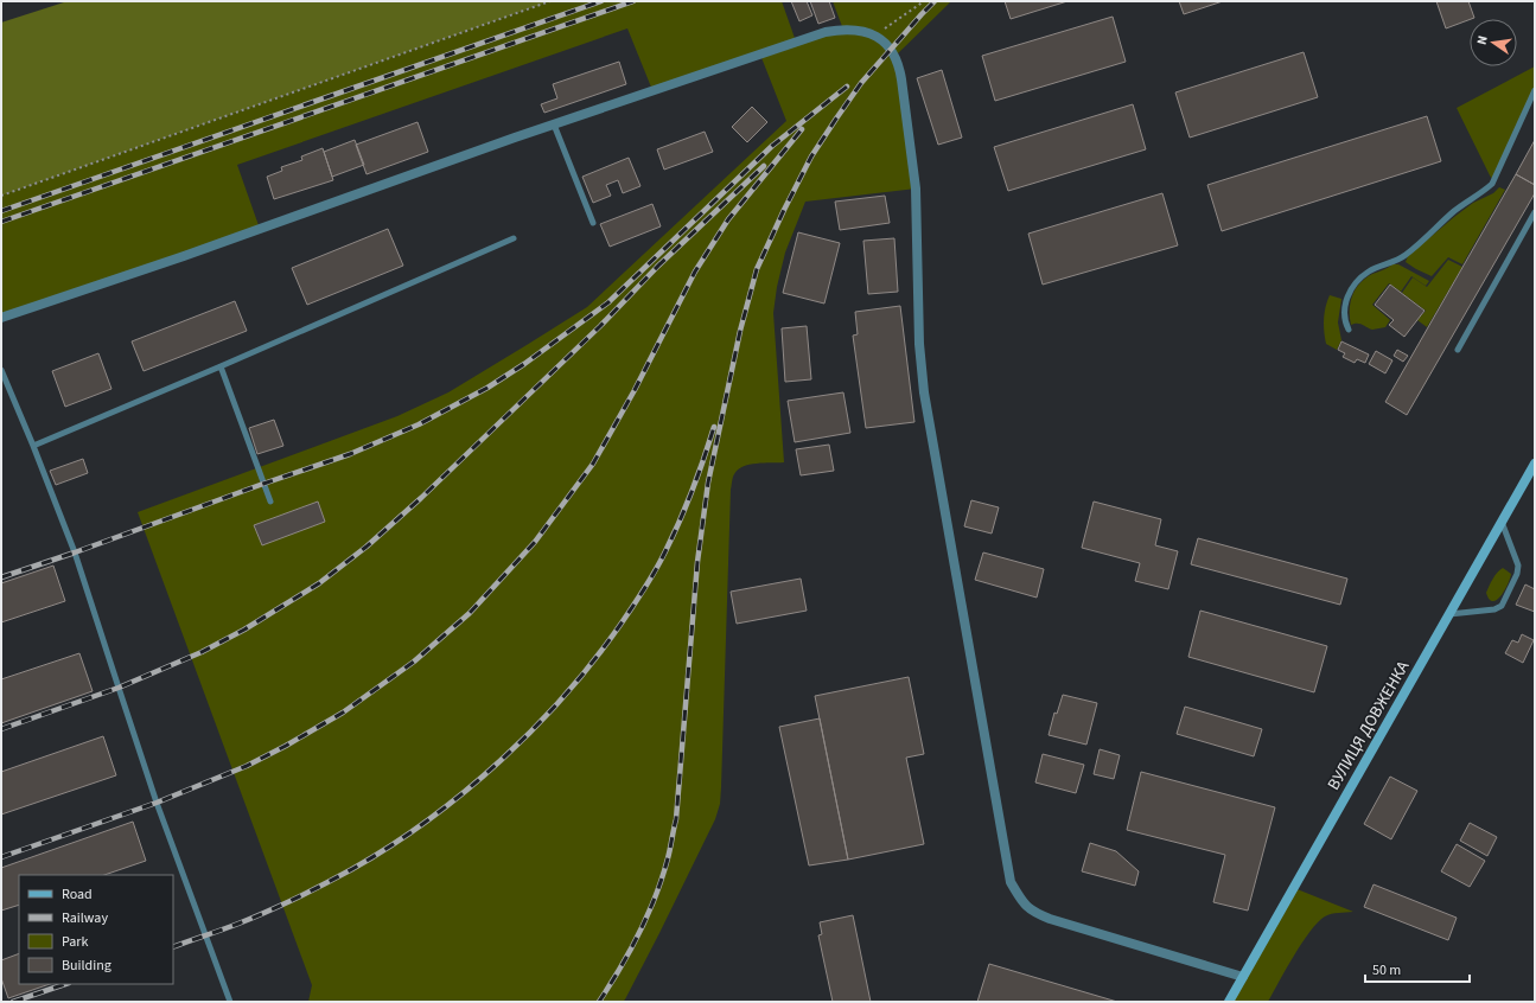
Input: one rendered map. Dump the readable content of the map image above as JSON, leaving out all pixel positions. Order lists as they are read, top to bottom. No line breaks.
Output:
{"streets":{"main road":["ВУЛИЦЯ ДОВЖЕНКА"]},"legend":["Road","Railway","Park","Building"],"scale_bar":"50 m","north":"left"}
